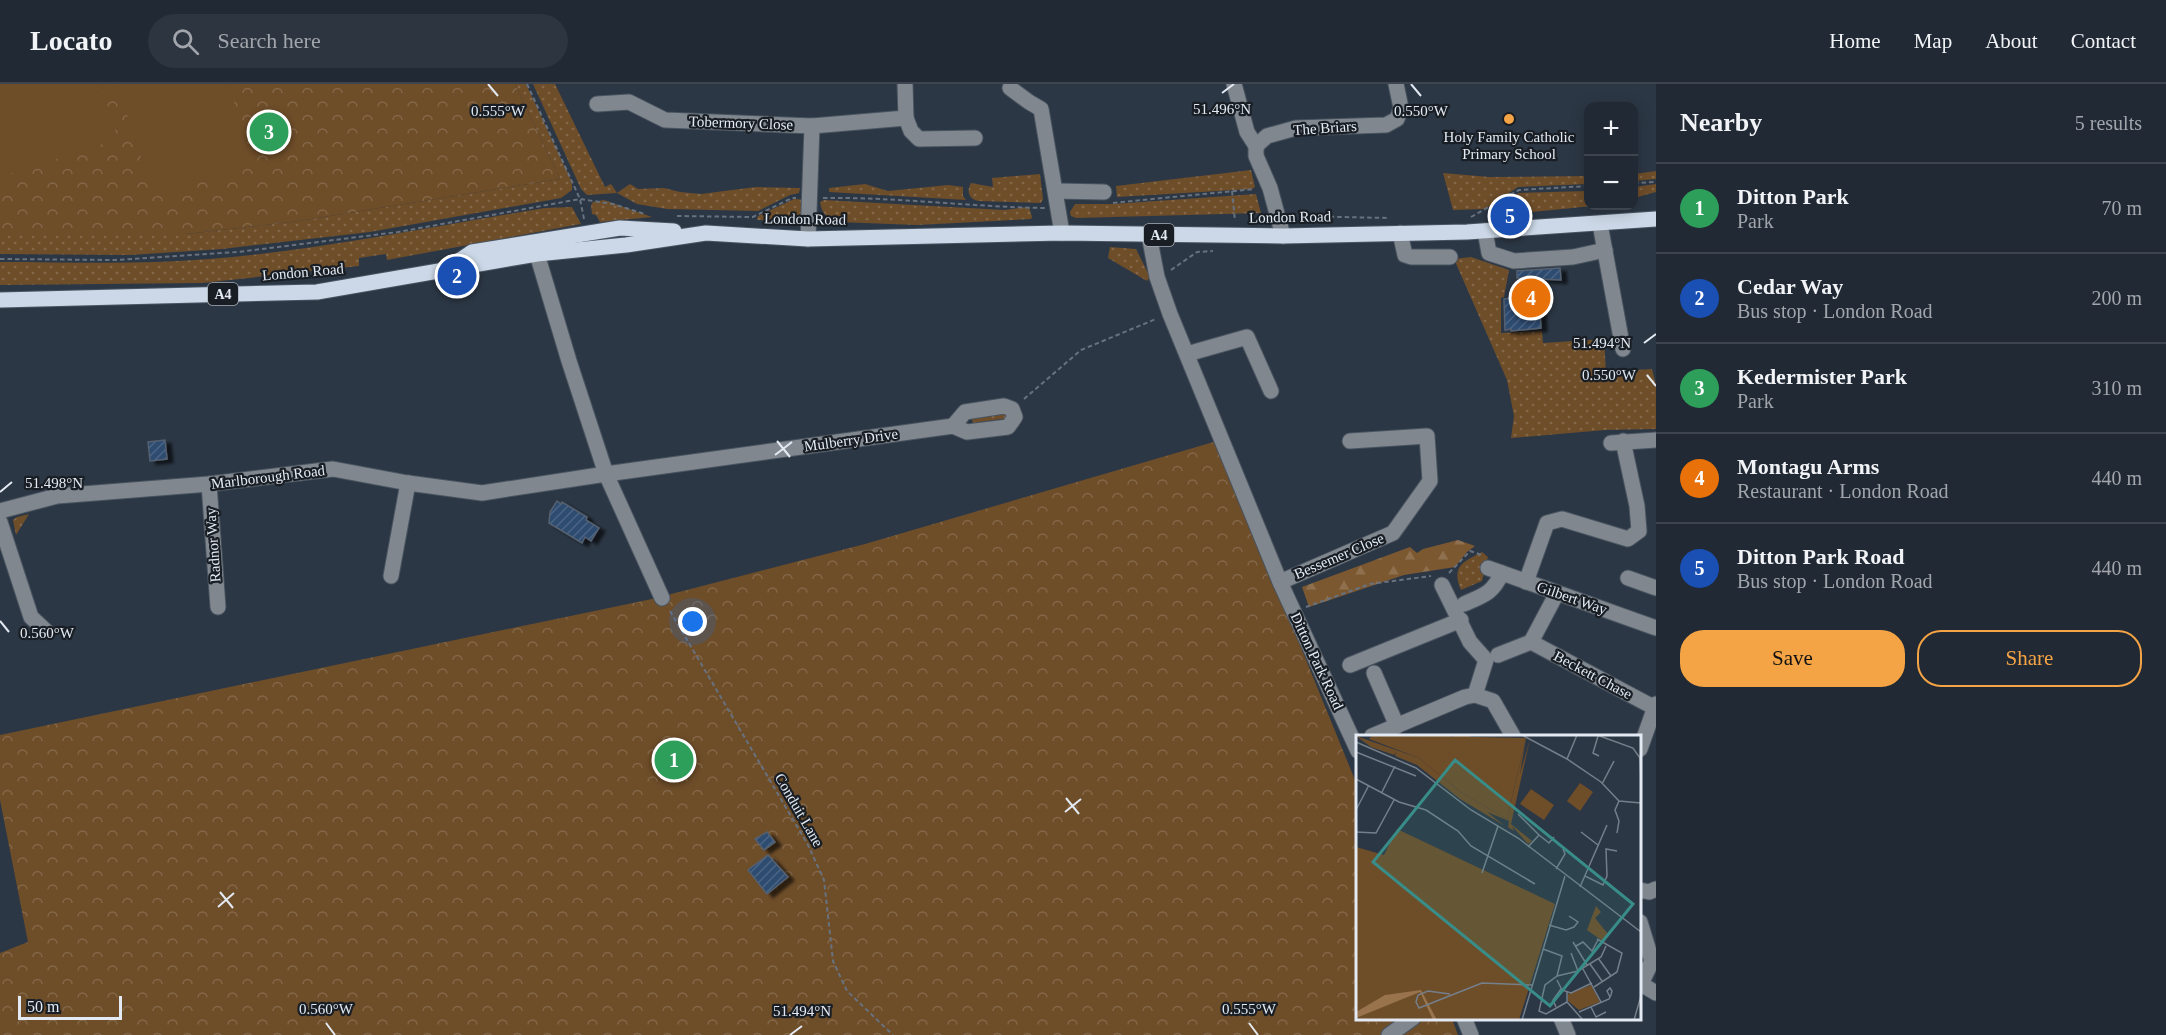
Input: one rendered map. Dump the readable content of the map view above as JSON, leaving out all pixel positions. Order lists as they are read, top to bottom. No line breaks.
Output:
{"streets":{"main road":["London Road","A4"],"street":["Tobermory Close","The Briars","Mulberry Drive","Marlborough Road","Radnor Way","Bessemer Close","Gilbert Way","Ditton Park Road","Beckett Chase"],"path":["Conduit Lane"]},"crossings":[["Tobermory Close","London Road"],["London Road","Ditton Park Road"],["Mulberry Drive","Marlborough Road"],["Marlborough Road","Radnor Way"],["Bessemer Close","Ditton Park Road"]],"places":["Holy Family Catholic Primary School"],"scale_bar":"50 m","page":{"header":"Locato","search":"Search here","nav":["Home","Map","About","Contact"],"heading":["Nearby","5 results"],"map_buttons":["+","−"],"pins":["3","5","2","4","1"],"list":[{"mark":"1","name":"Ditton Park","note":"Park","value":"70 m"},{"mark":"2","name":"Cedar Way","note":"Bus stop · London Road","value":"200 m"},{"mark":"3","name":"Kedermister Park","note":"Park","value":"310 m"},{"mark":"4","name":"Montagu Arms","note":"Restaurant · London Road","value":"440 m"},{"mark":"5","name":"Ditton Park Road","note":"Bus stop · London Road","value":"440 m"}],"buttons":["Save","Share"],"scale":"50 m"},"coordinates":["51.496°N","0.555°W","0.550°W","51.494°N","51.498°N","0.560°W"]}
